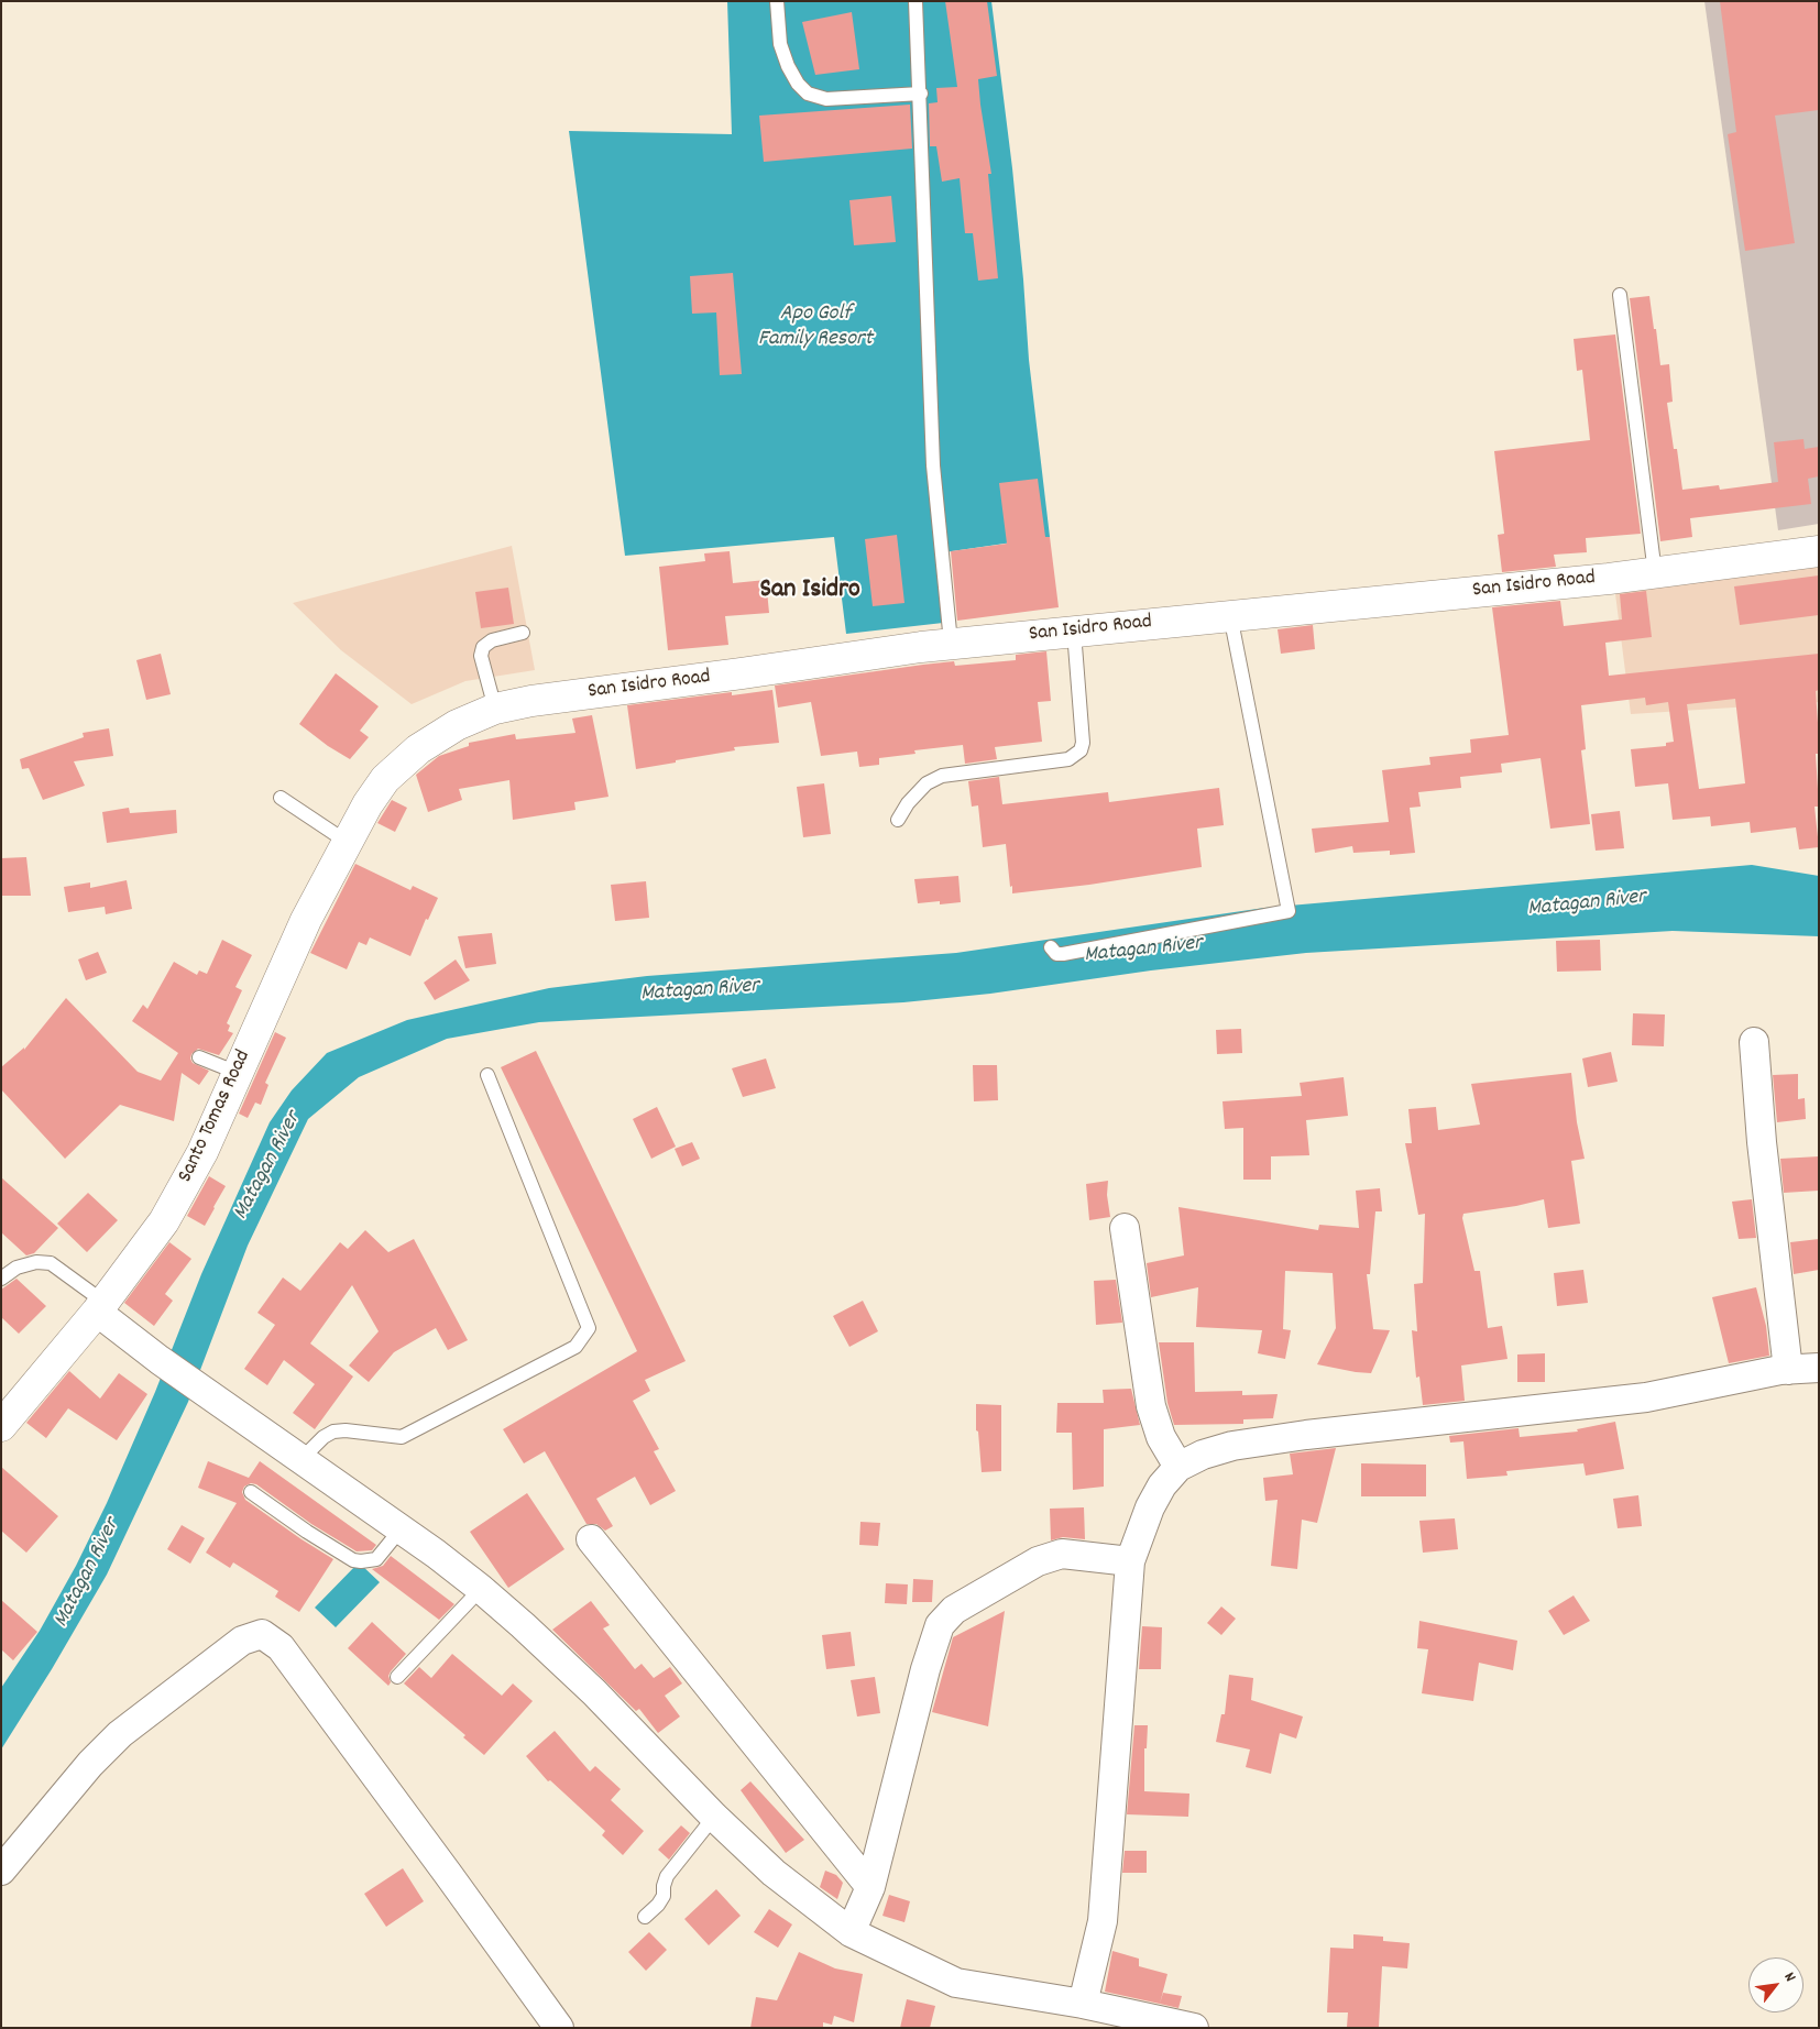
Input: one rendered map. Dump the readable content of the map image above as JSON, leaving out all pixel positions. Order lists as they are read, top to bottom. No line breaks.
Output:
{"streets":{"street":["San Isidro Road","Santo Tomas Road"]},"crossings":[["San Isidro Road","Santo Tomas Road"]],"districts":["San Isidro"],"water":["Apo Golf Family Resort","Matagan River"],"north":"top right"}
